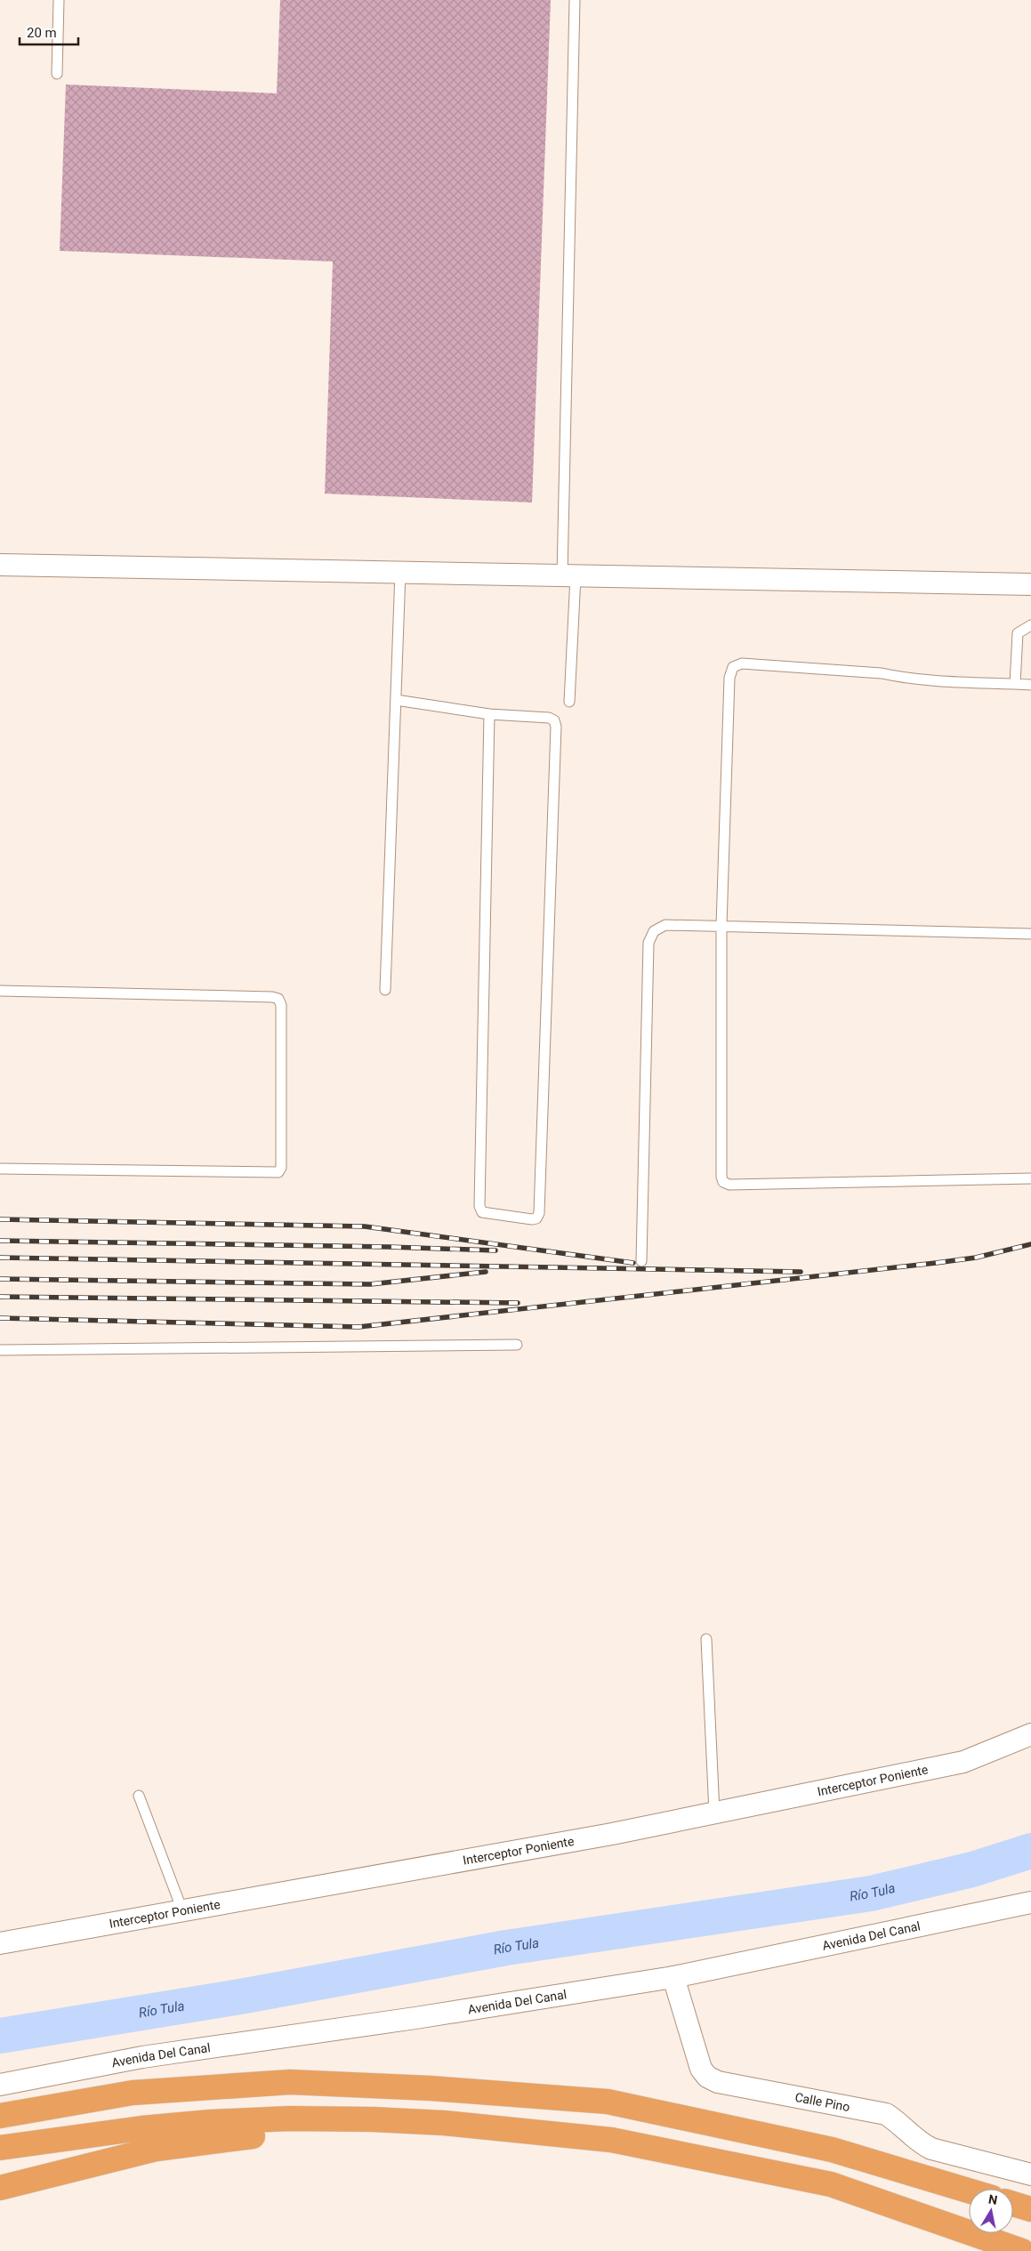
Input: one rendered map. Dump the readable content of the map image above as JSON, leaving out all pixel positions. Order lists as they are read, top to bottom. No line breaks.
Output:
{"streets":{"street":["Interceptor Poniente","Avenida Del Canal","Calle Pino"]},"crossings":[["Avenida Del Canal","Calle Pino"]],"water":["Río Tula"],"scale_bar":"20 m","north":"top"}
